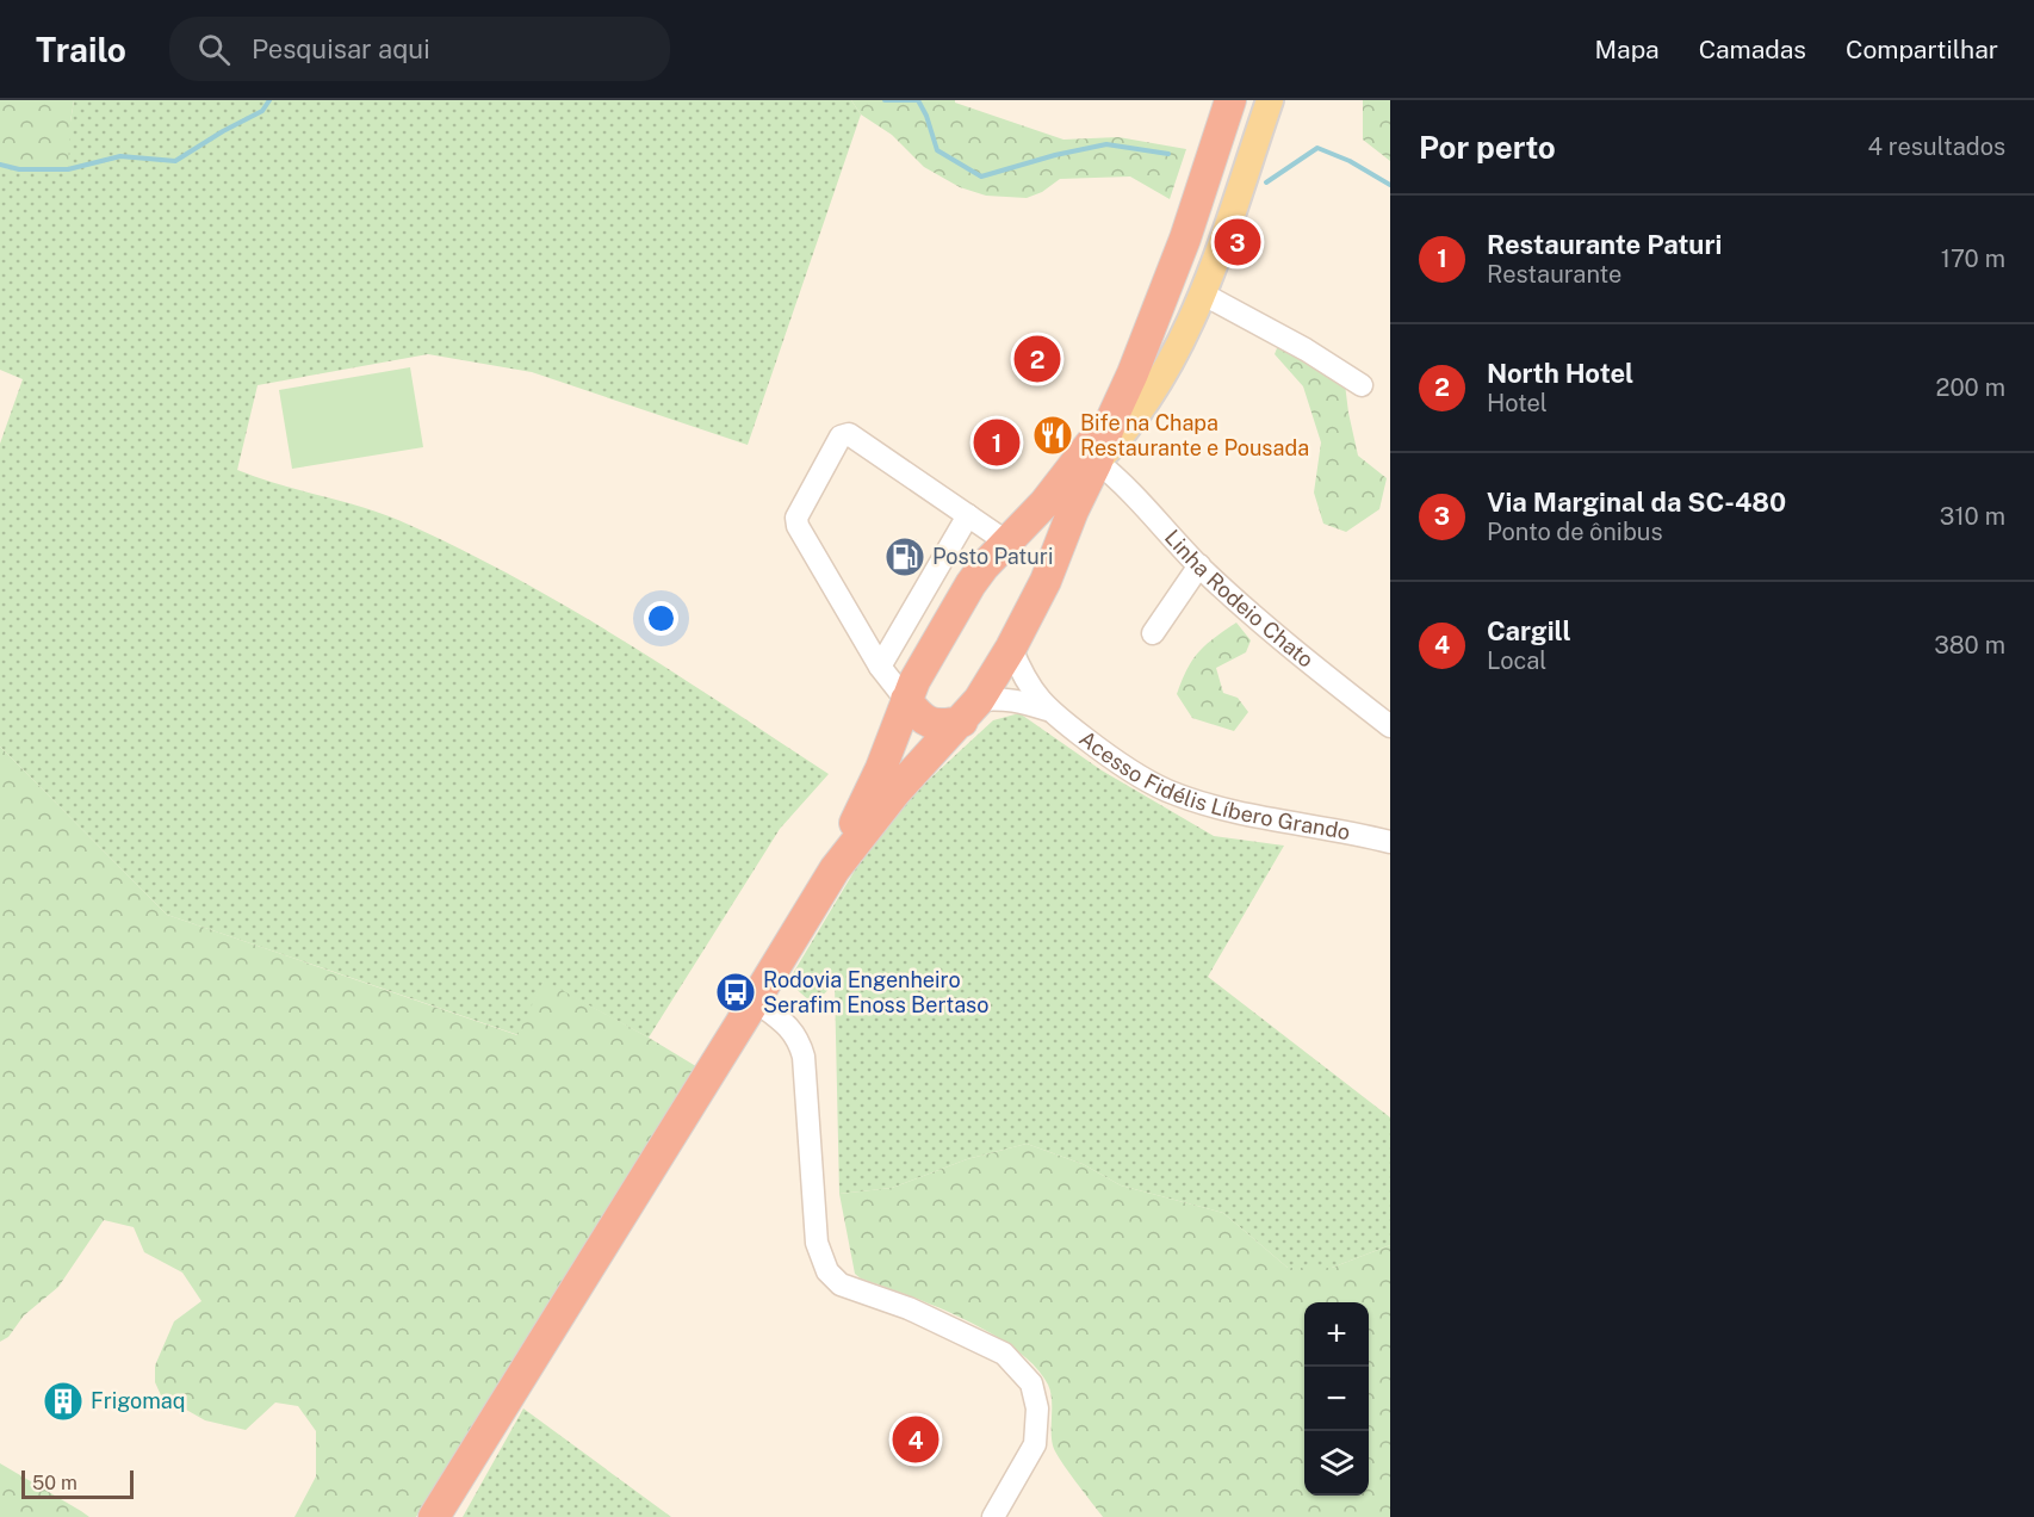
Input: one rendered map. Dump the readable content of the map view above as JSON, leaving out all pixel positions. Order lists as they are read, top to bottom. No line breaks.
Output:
{"streets":{"street":["Linha Rodeio Chato","Acesso Fidélis Líbero Grando"]},"places":{"restaurant":["Bife na Chapa Restaurante e Pousada"],"fuel station":["Posto Paturi"],"bus stop":["Rodovia Engenheiro Serafim Enoss Bertaso"],"building":["Frigomaq"]},"scale_bar":"50 m","page":{"header":"Trailo","search":"Pesquisar aqui","nav":["Mapa","Camadas","Compartilhar"],"heading":["Por perto","4 resultados"],"list":[{"mark":"1","name":"Restaurante Paturi","note":"Restaurante","value":"170 m"},{"mark":"2","name":"North Hotel","note":"Hotel","value":"200 m"},{"mark":"3","name":"Via Marginal da SC-480","note":"Ponto de ônibus","value":"310 m"},{"mark":"4","name":"Cargill","note":"Local","value":"380 m"}],"pins":["3","2","1","4"],"map_buttons":["+","−"],"scale":"50 m"}}
